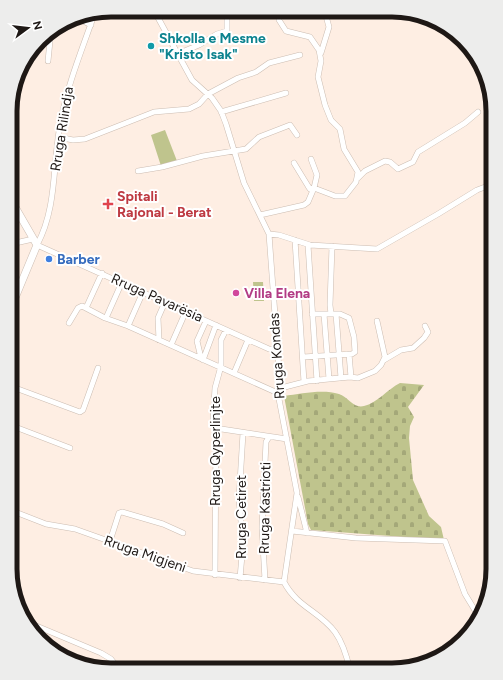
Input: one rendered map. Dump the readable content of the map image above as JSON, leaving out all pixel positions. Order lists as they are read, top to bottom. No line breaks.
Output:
{"streets":{"street":["Rruga Rilindja","Rruga Pavarësia","Rruga Kondas","Rruga Qyperlinjte","Rruga Kastrioti","Rruga Cetiret","Rruga Migjeni"]},"crossings":[["Rruga Rilindja","Rruga Pavarësia"],["Rruga Pavarësia","Rruga Kondas"],["Rruga Pavarësia","Rruga Qyperlinjte"],["Rruga Kondas","Rruga Migjeni"],["Rruga Qyperlinjte","Rruga Migjeni"],["Rruga Kastrioti","Rruga Migjeni"],["Rruga Cetiret","Rruga Migjeni"]],"places":{"other":["Shkolla e Mesme \"Kristo Isak\"","Barber","Villa Elena"],"health":["Spitali Rajonal - Berat"]},"north":"right"}
